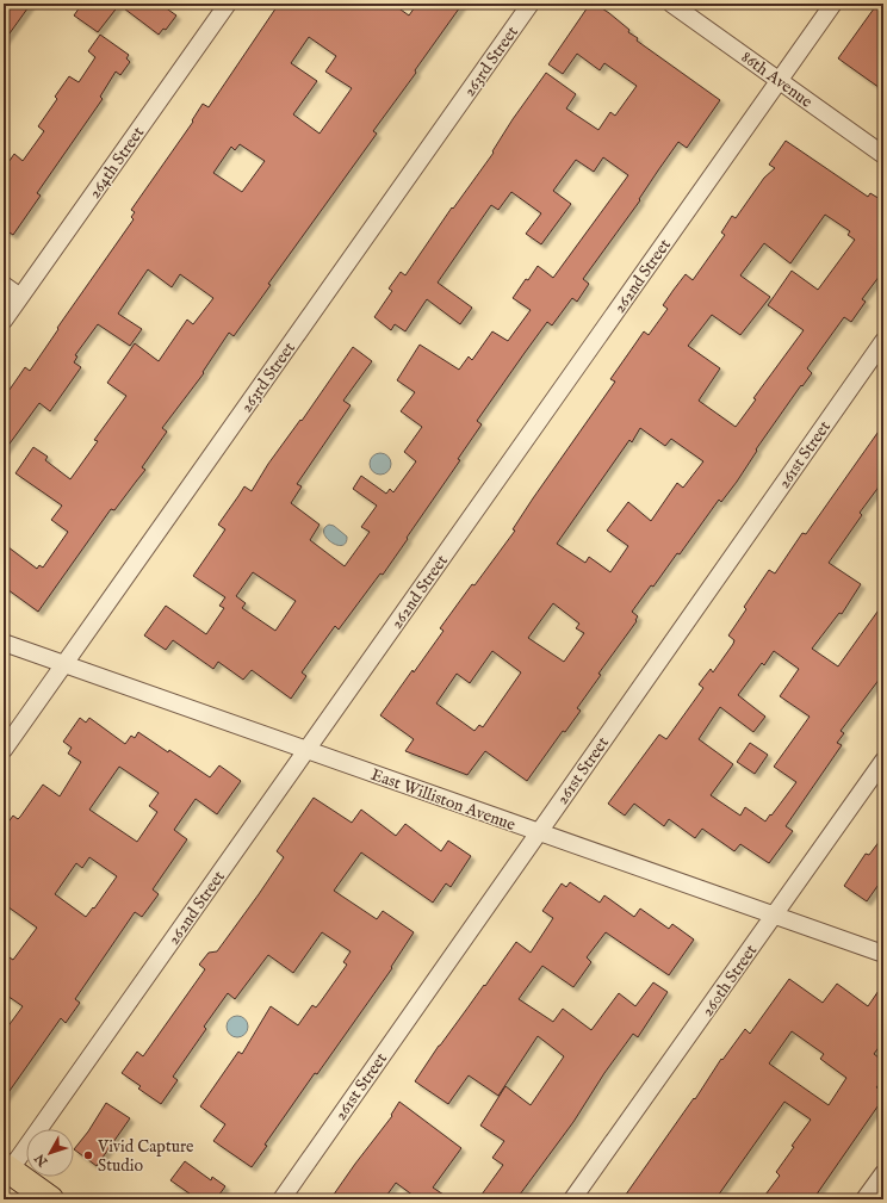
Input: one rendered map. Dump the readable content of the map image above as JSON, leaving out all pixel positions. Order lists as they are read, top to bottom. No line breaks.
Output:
{"streets":{"street":["263rd Street","86th Avenue","264th Street","262nd Street","261st Street","East Williston Avenue","260th Street"]},"crossings":[["263rd Street","East Williston Avenue"],["86th Avenue","262nd Street"],["262nd Street","East Williston Avenue"],["261st Street","East Williston Avenue"],["East Williston Avenue","260th Street"]],"places":["Vivid Capture Studio"],"north":"bottom left"}
